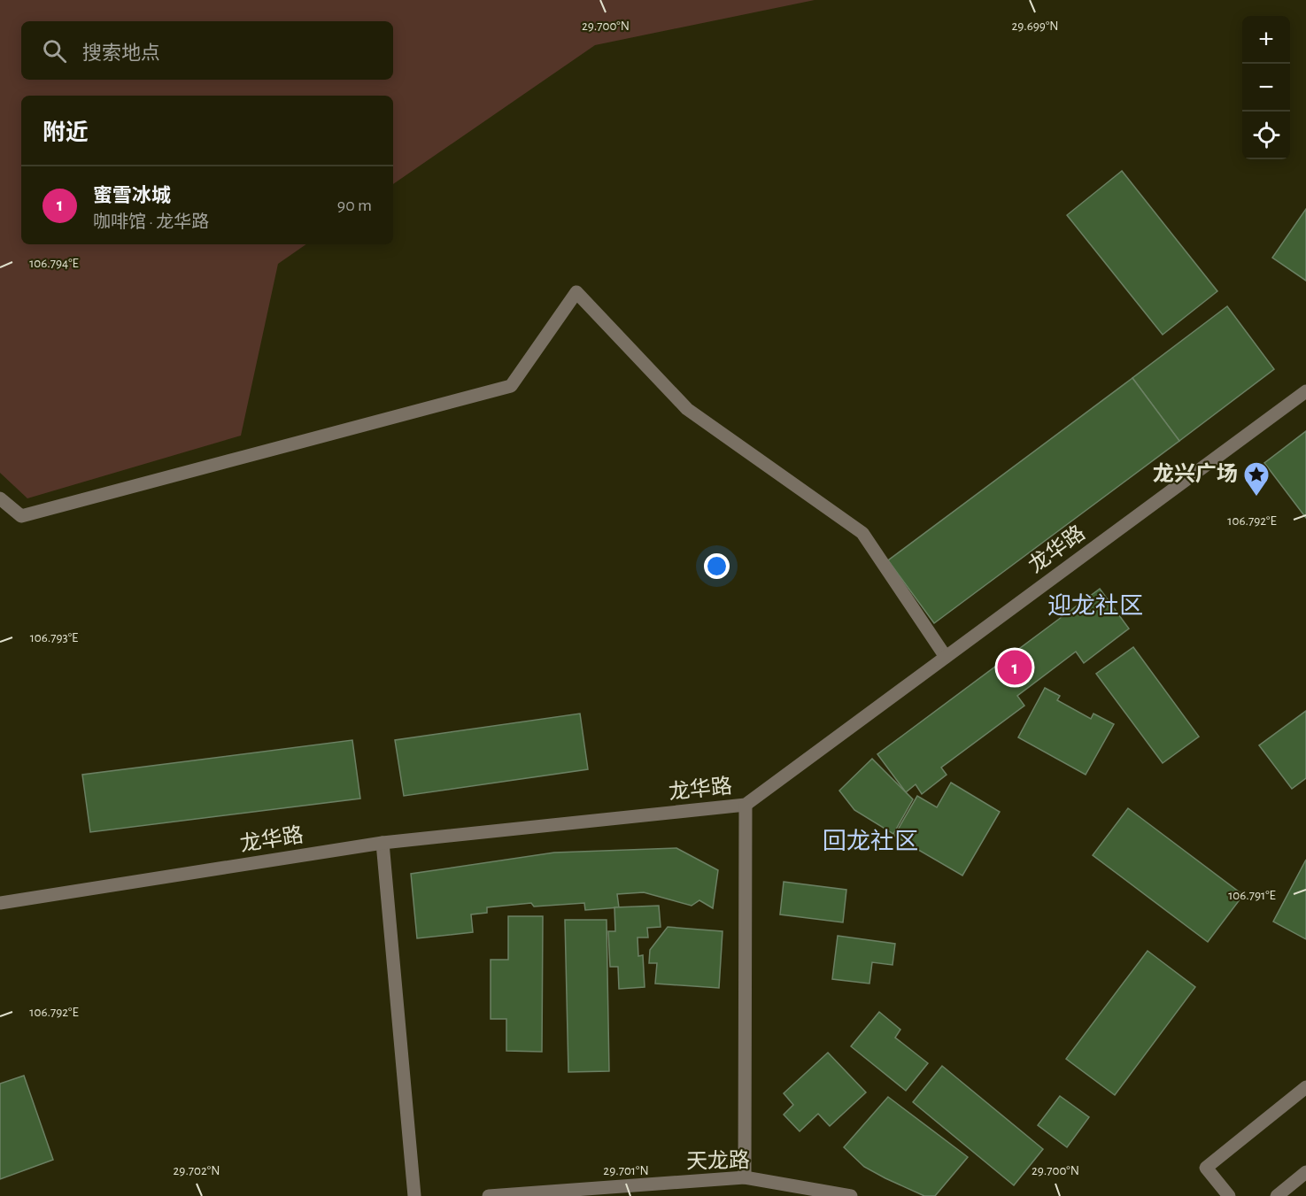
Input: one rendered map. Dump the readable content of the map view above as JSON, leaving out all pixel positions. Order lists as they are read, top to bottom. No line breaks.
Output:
{"streets":{"street":["龙华路","天龙路"]},"districts":["迎龙社区","回龙社区"],"places":{"place":["龙兴广场"]},"page":{"map_buttons":["+","−"],"search":"搜索地点","heading":"附近","list":[{"mark":"1","name":"蜜雪冰城","note":"咖啡馆 · 龙华路","value":"90 m"}],"pins":"1"},"coordinates":["29.700°N","29.699°N","106.794°E","106.792°E","106.793°E","106.791°E","29.702°N","29.701°N"]}
